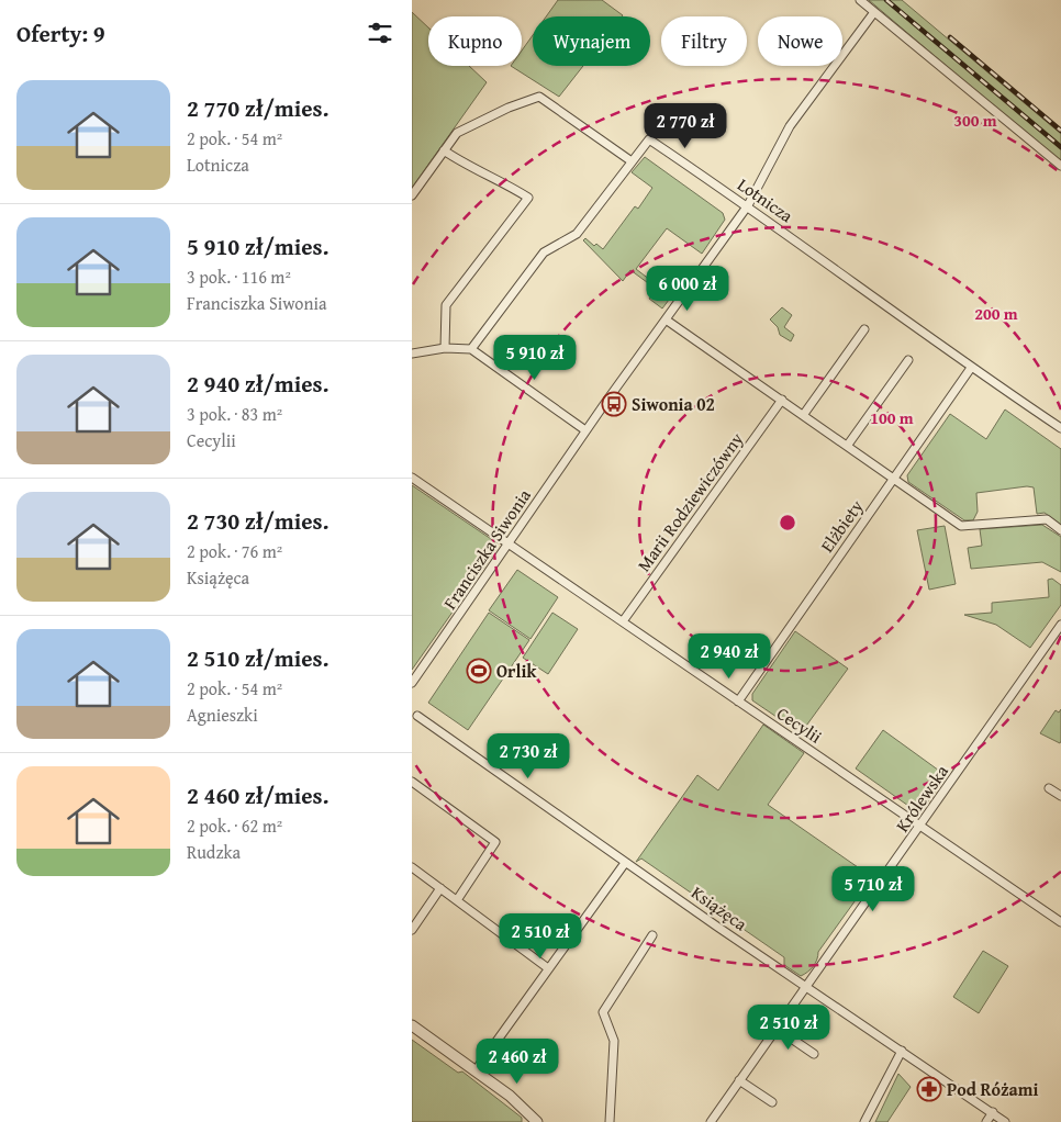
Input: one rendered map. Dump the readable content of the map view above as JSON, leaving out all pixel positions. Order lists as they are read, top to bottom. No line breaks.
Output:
{"streets":{"street":["Lotnicza","Marii Rodziewiczówny","Elżbiety","Franciszka Siwonia","Cecylii","Królewska","Książęca"]},"crossings":[["Lotnicza","Elżbiety"],["Lotnicza","Franciszka Siwonia"],["Marii Rodziewiczówny","Cecylii"],["Elżbiety","Cecylii"],["Franciszka Siwonia","Cecylii"],["Cecylii","Królewska"],["Królewska","Książęca"]],"places":{"bus stop":["Siwonia 02"],"sports":["Orlik"],"pharmacy":["Pod Różami"]},"page":{"heading":"Oferty: 9","chip":["Kupno","Wynajem","Filtry","Nowe"],"list":[{"name":"2 770 zł/mies.","note":"2 pok. · 54 m² · Lotnicza"},{"name":"5 910 zł/mies.","note":"3 pok. · 116 m² · Franciszka Siwonia"},{"name":"2 940 zł/mies.","note":"3 pok. · 83 m² · Cecylii"},{"name":"2 730 zł/mies.","note":"2 pok. · 76 m² · Książęca"},{"name":"2 510 zł/mies.","note":"2 pok. · 54 m² · Agnieszki"},{"name":"2 460 zł/mies.","note":"2 pok. · 62 m² · Rudzka"}],"price":["2 770 zł","6 000 zł","5 910 zł","2 940 zł","2 730 zł","5 710 zł","2 510 zł","2 510 zł","2 460 zł"]},"rings":["300 m","200 m","100 m"]}
